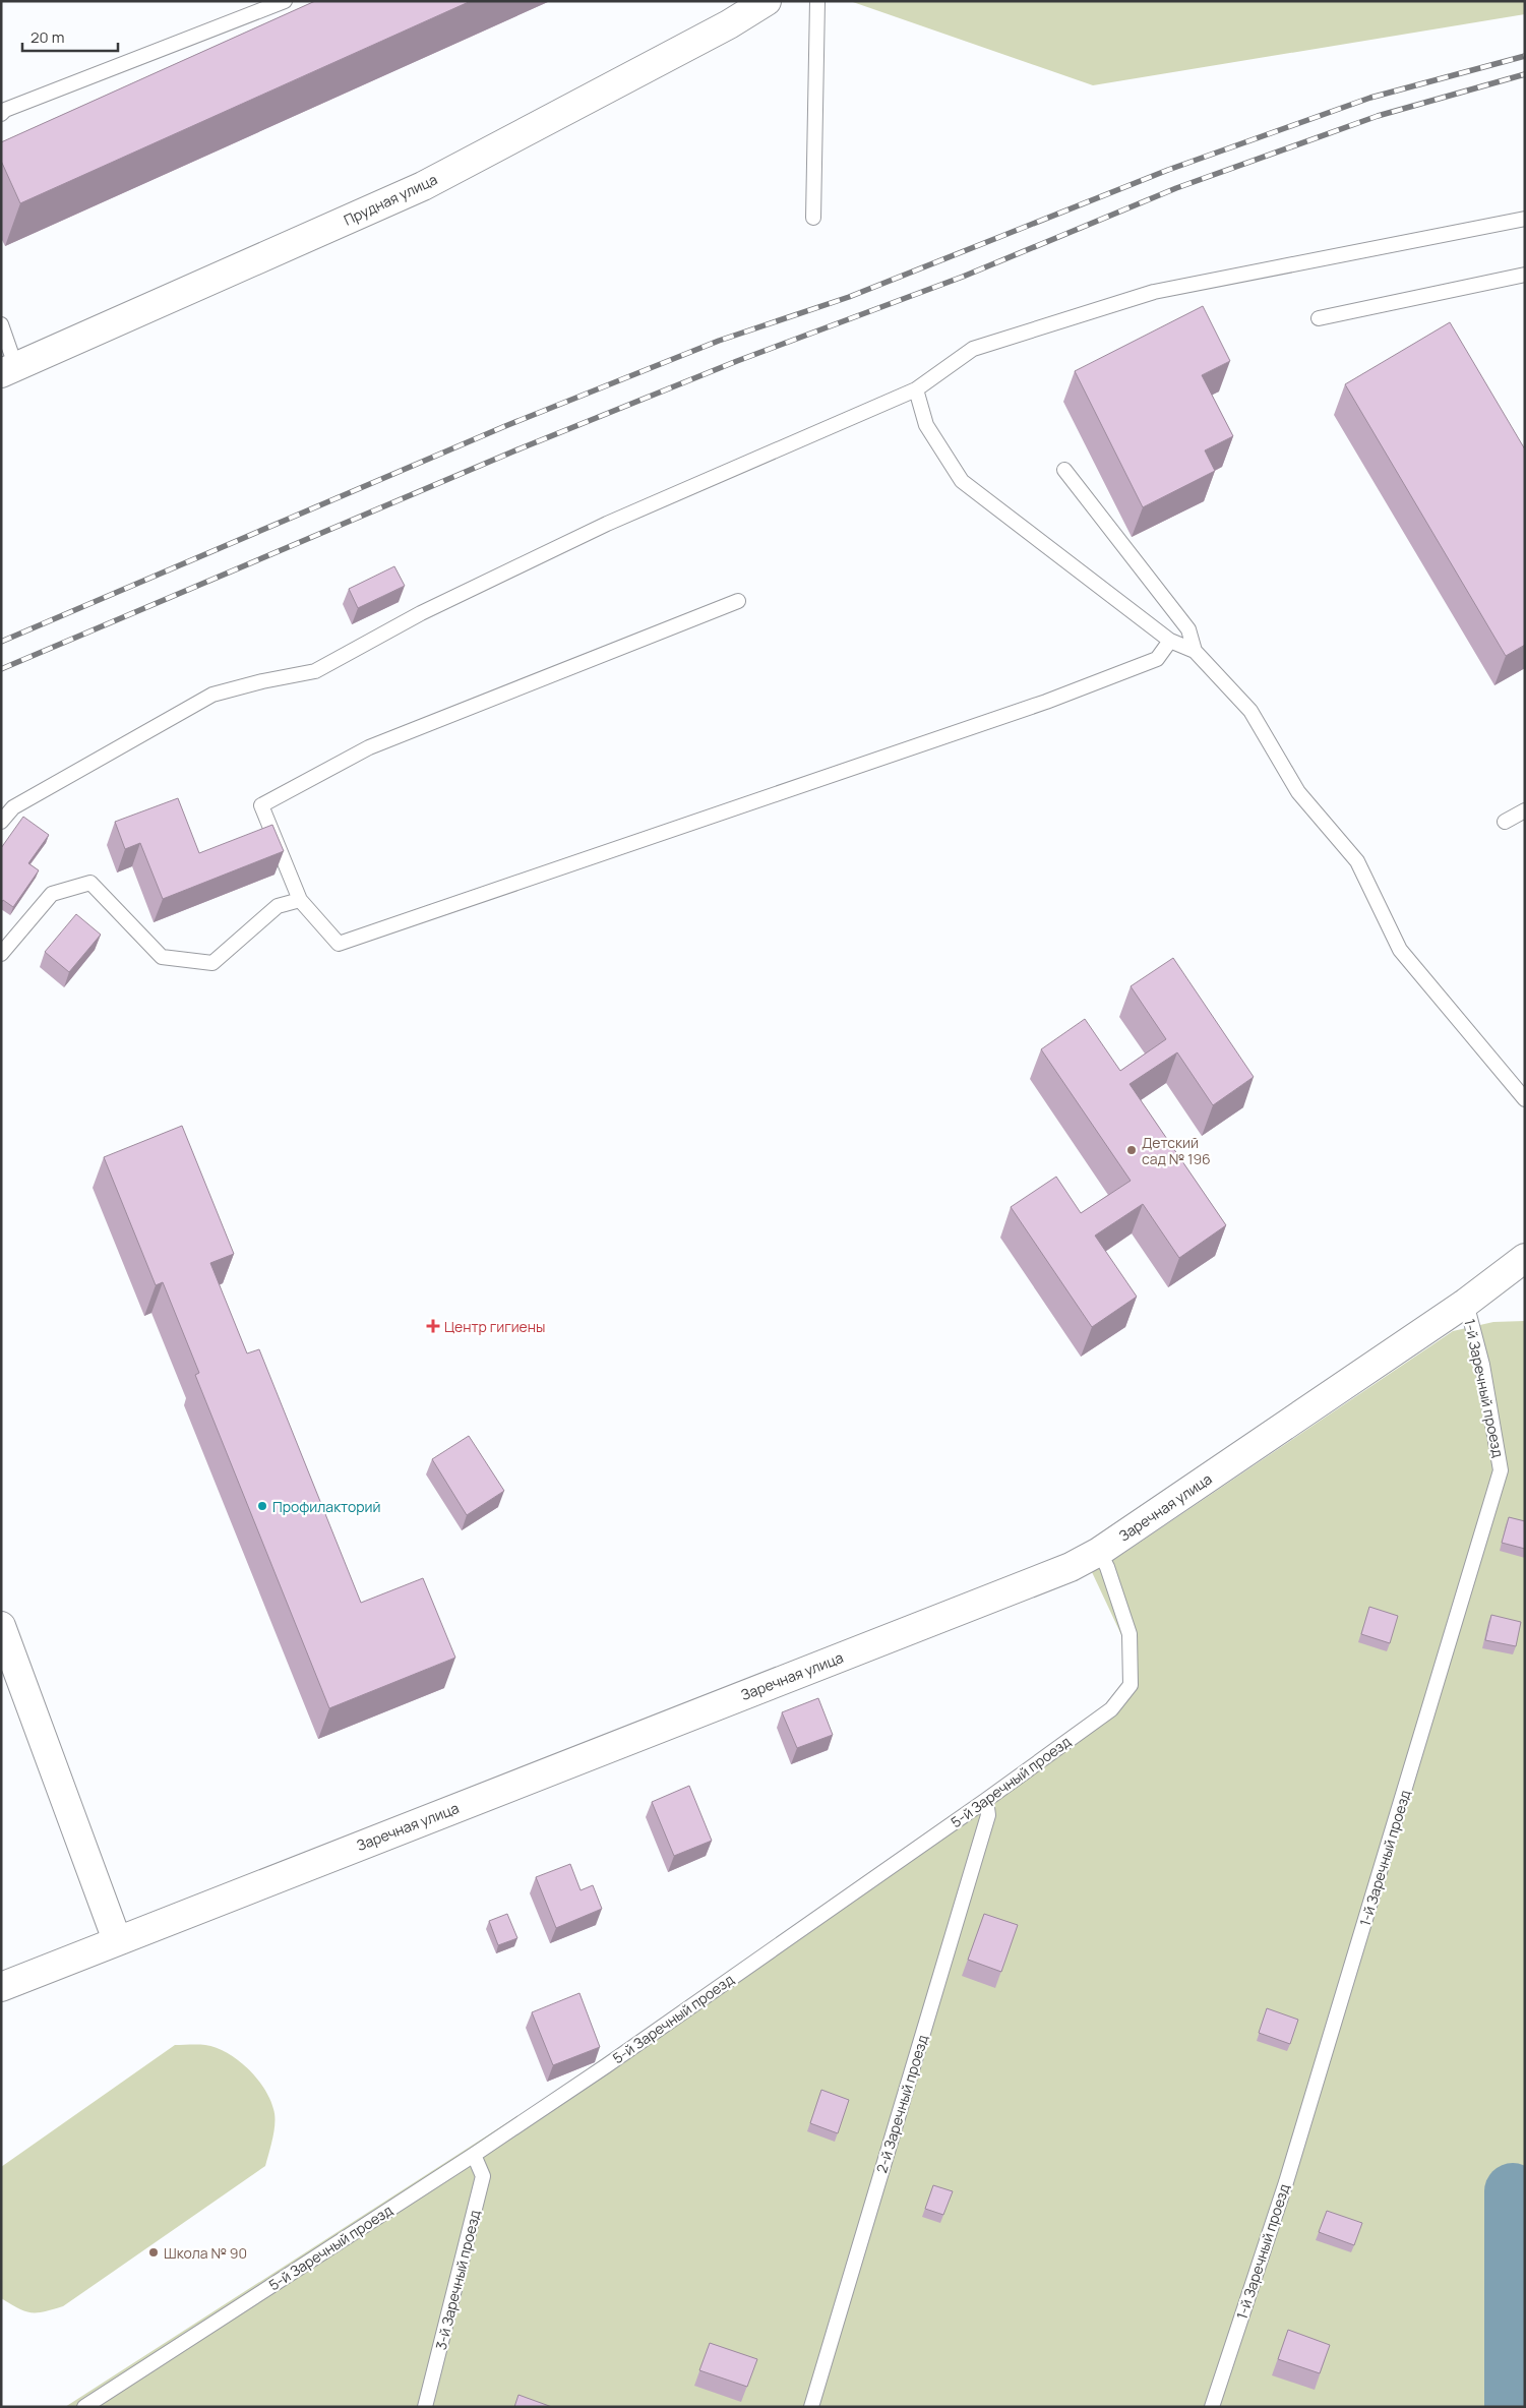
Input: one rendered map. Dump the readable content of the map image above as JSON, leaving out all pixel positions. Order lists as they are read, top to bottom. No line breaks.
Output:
{"streets":{"street":["Прудная улица","Заречная улица"],"lane":["1-й Заречный проезд","5-й Заречный проезд","2-й Заречный проезд","3-й Заречный проезд"]},"crossings":[["1-й Заречный проезд","Заречная улица"],["Заречная улица","5-й Заречный проезд"],["5-й Заречный проезд","2-й Заречный проезд"],["5-й Заречный проезд","3-й Заречный проезд"]],"places":{"other":["Детский сад № 196","Профилакторий","Школа № 90"],"health":["Центр гигиены"]},"scale_bar":"20 m"}
